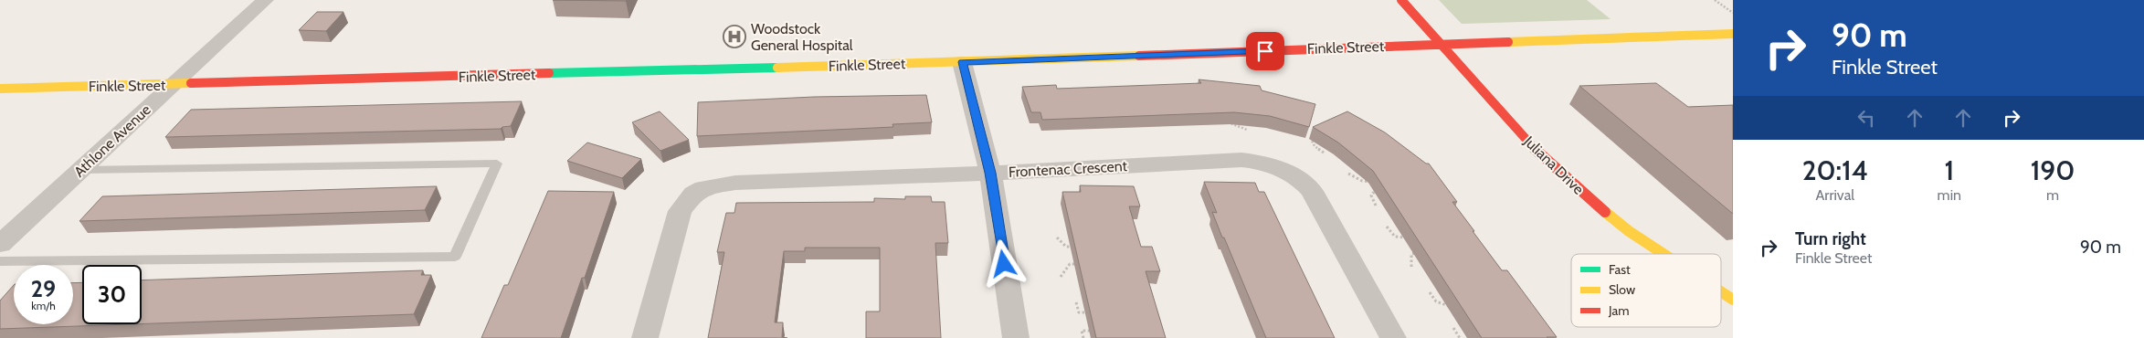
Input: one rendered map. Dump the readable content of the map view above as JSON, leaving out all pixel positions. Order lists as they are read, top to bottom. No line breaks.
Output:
{"streets":{"street":["Finkle Street","Athlone Avenue","Juliana Drive","Frontenac Crescent"]},"crossings":[["Finkle Street","Athlone Avenue"],["Finkle Street","Juliana Drive"]],"places":{"hospital":["Woodstock General Hospital"]},"legend":["Fast","Slow","Jam"],"page":{"turn":["90 m","Finkle Street"],"eta":["20:14","Arrival","1","min","190","m"],"list":[{"name":"Turn right","note":"Finkle Street","value":"90 m"}],"speed":"29 km/h","limit":"30"}}
